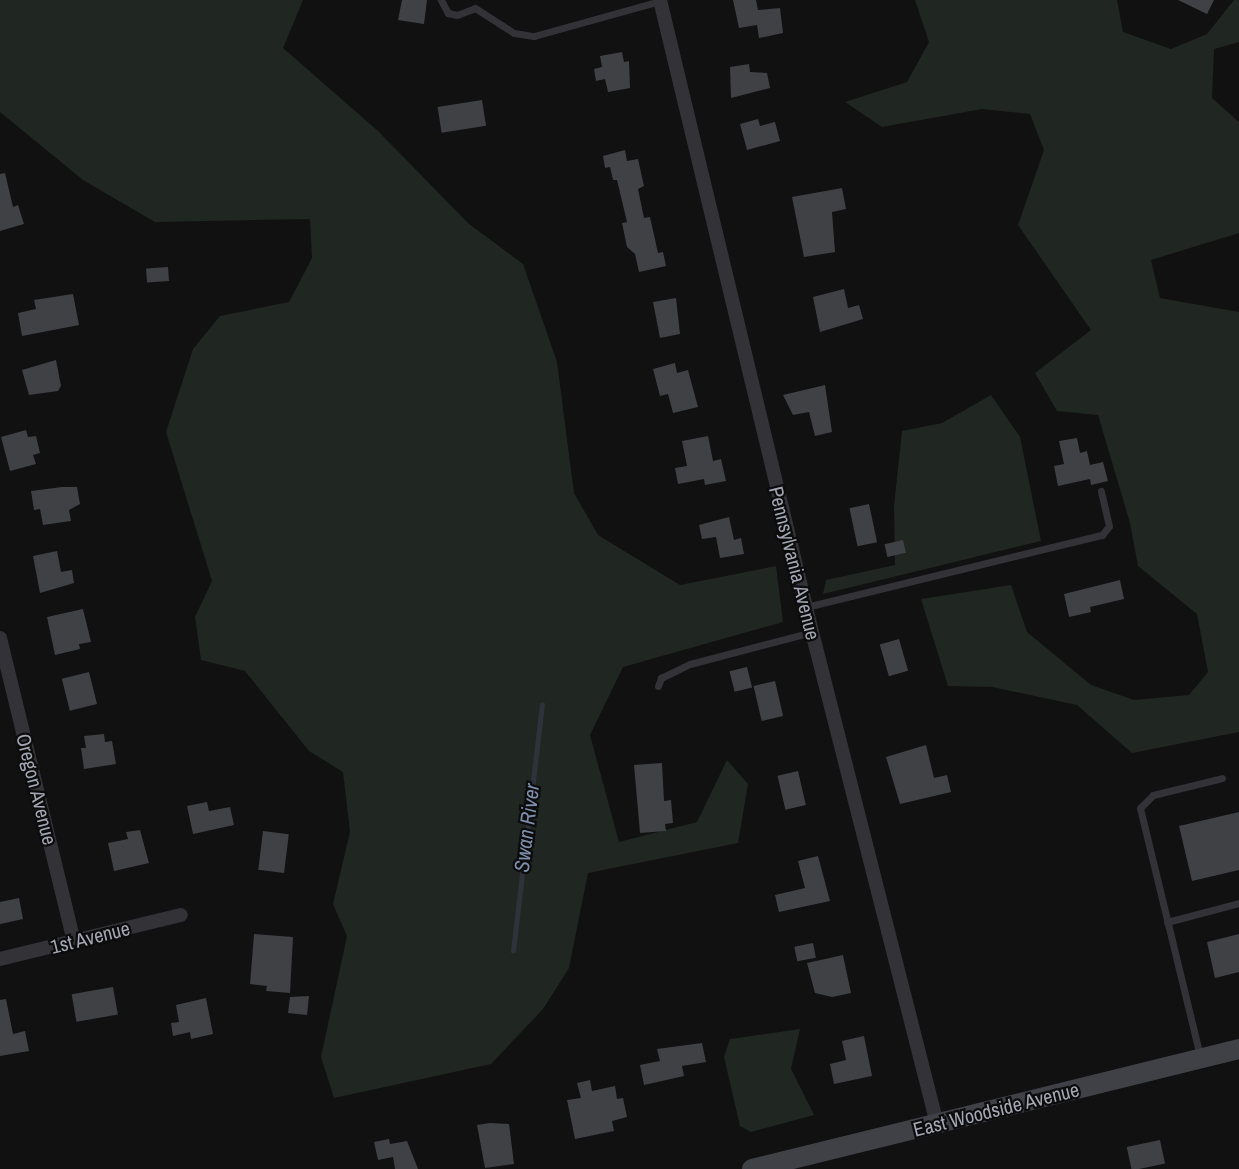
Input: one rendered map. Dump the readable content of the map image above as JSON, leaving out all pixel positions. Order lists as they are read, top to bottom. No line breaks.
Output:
{"streets":{"main road":["East Woodside Avenue"],"street":["Pennsylvania Avenue","Oregon Avenue","1st Avenue"]},"crossings":[["Pennsylvania Avenue","East Woodside Avenue"],["Oregon Avenue","1st Avenue"]],"water":["Swan River"]}
